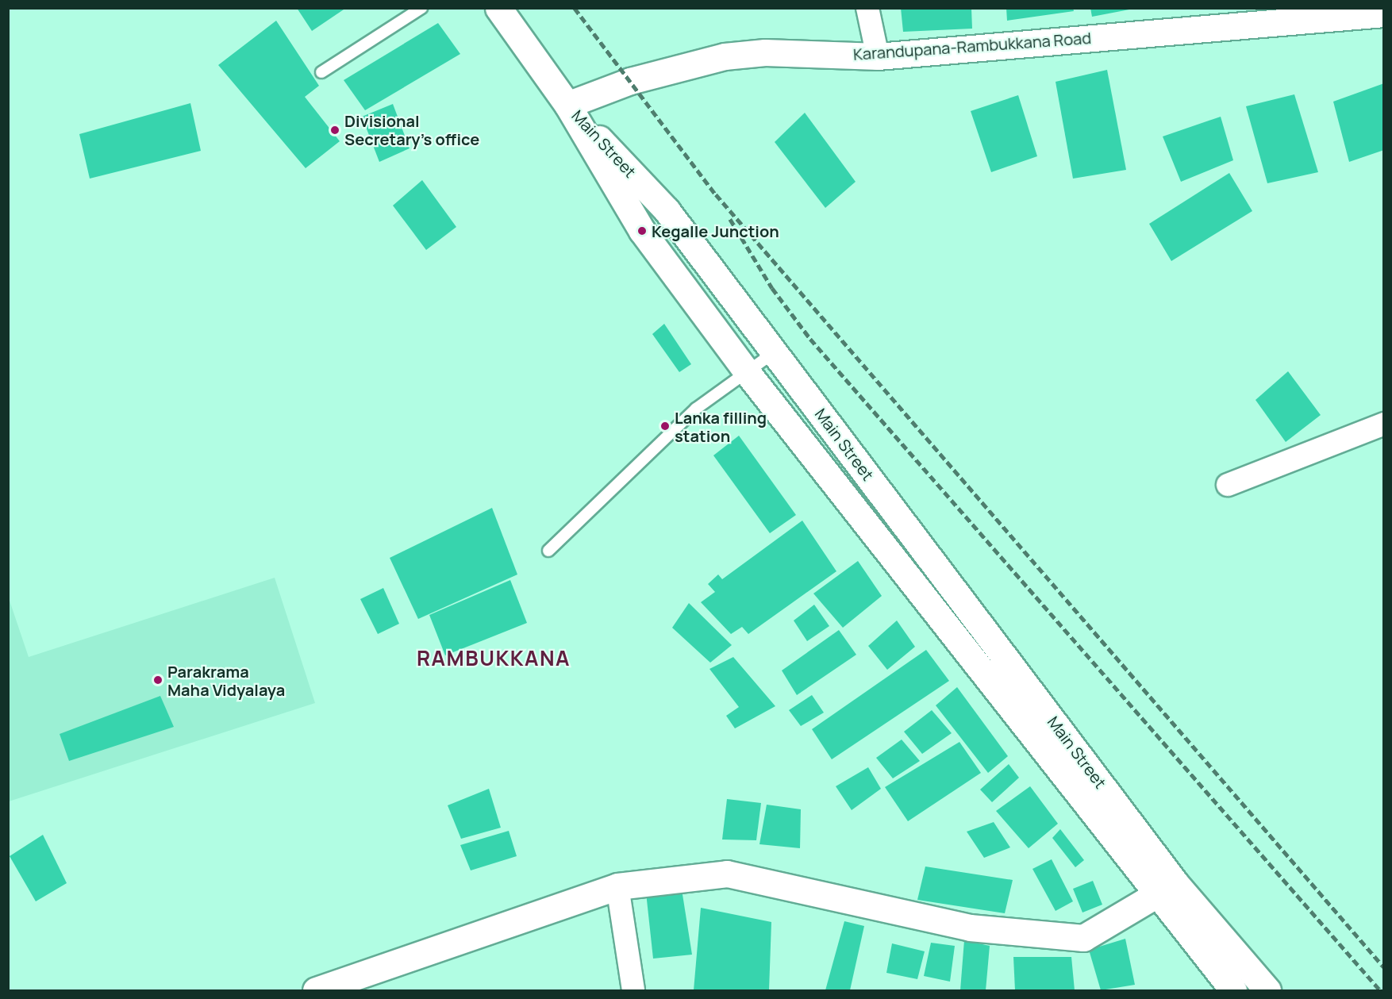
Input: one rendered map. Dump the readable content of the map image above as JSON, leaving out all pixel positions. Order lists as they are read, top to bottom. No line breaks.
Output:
{"streets":{"main road":["Karandupana-Rambukkana Road","Main Street"]},"crossings":[["Karandupana-Rambukkana Road","Main Street"]],"districts":["RAMBUKKANA"],"places":["Divisional Secretary's office","Kegalle Junction","Lanka filling station","Parakrama Maha Vidyalaya"]}
